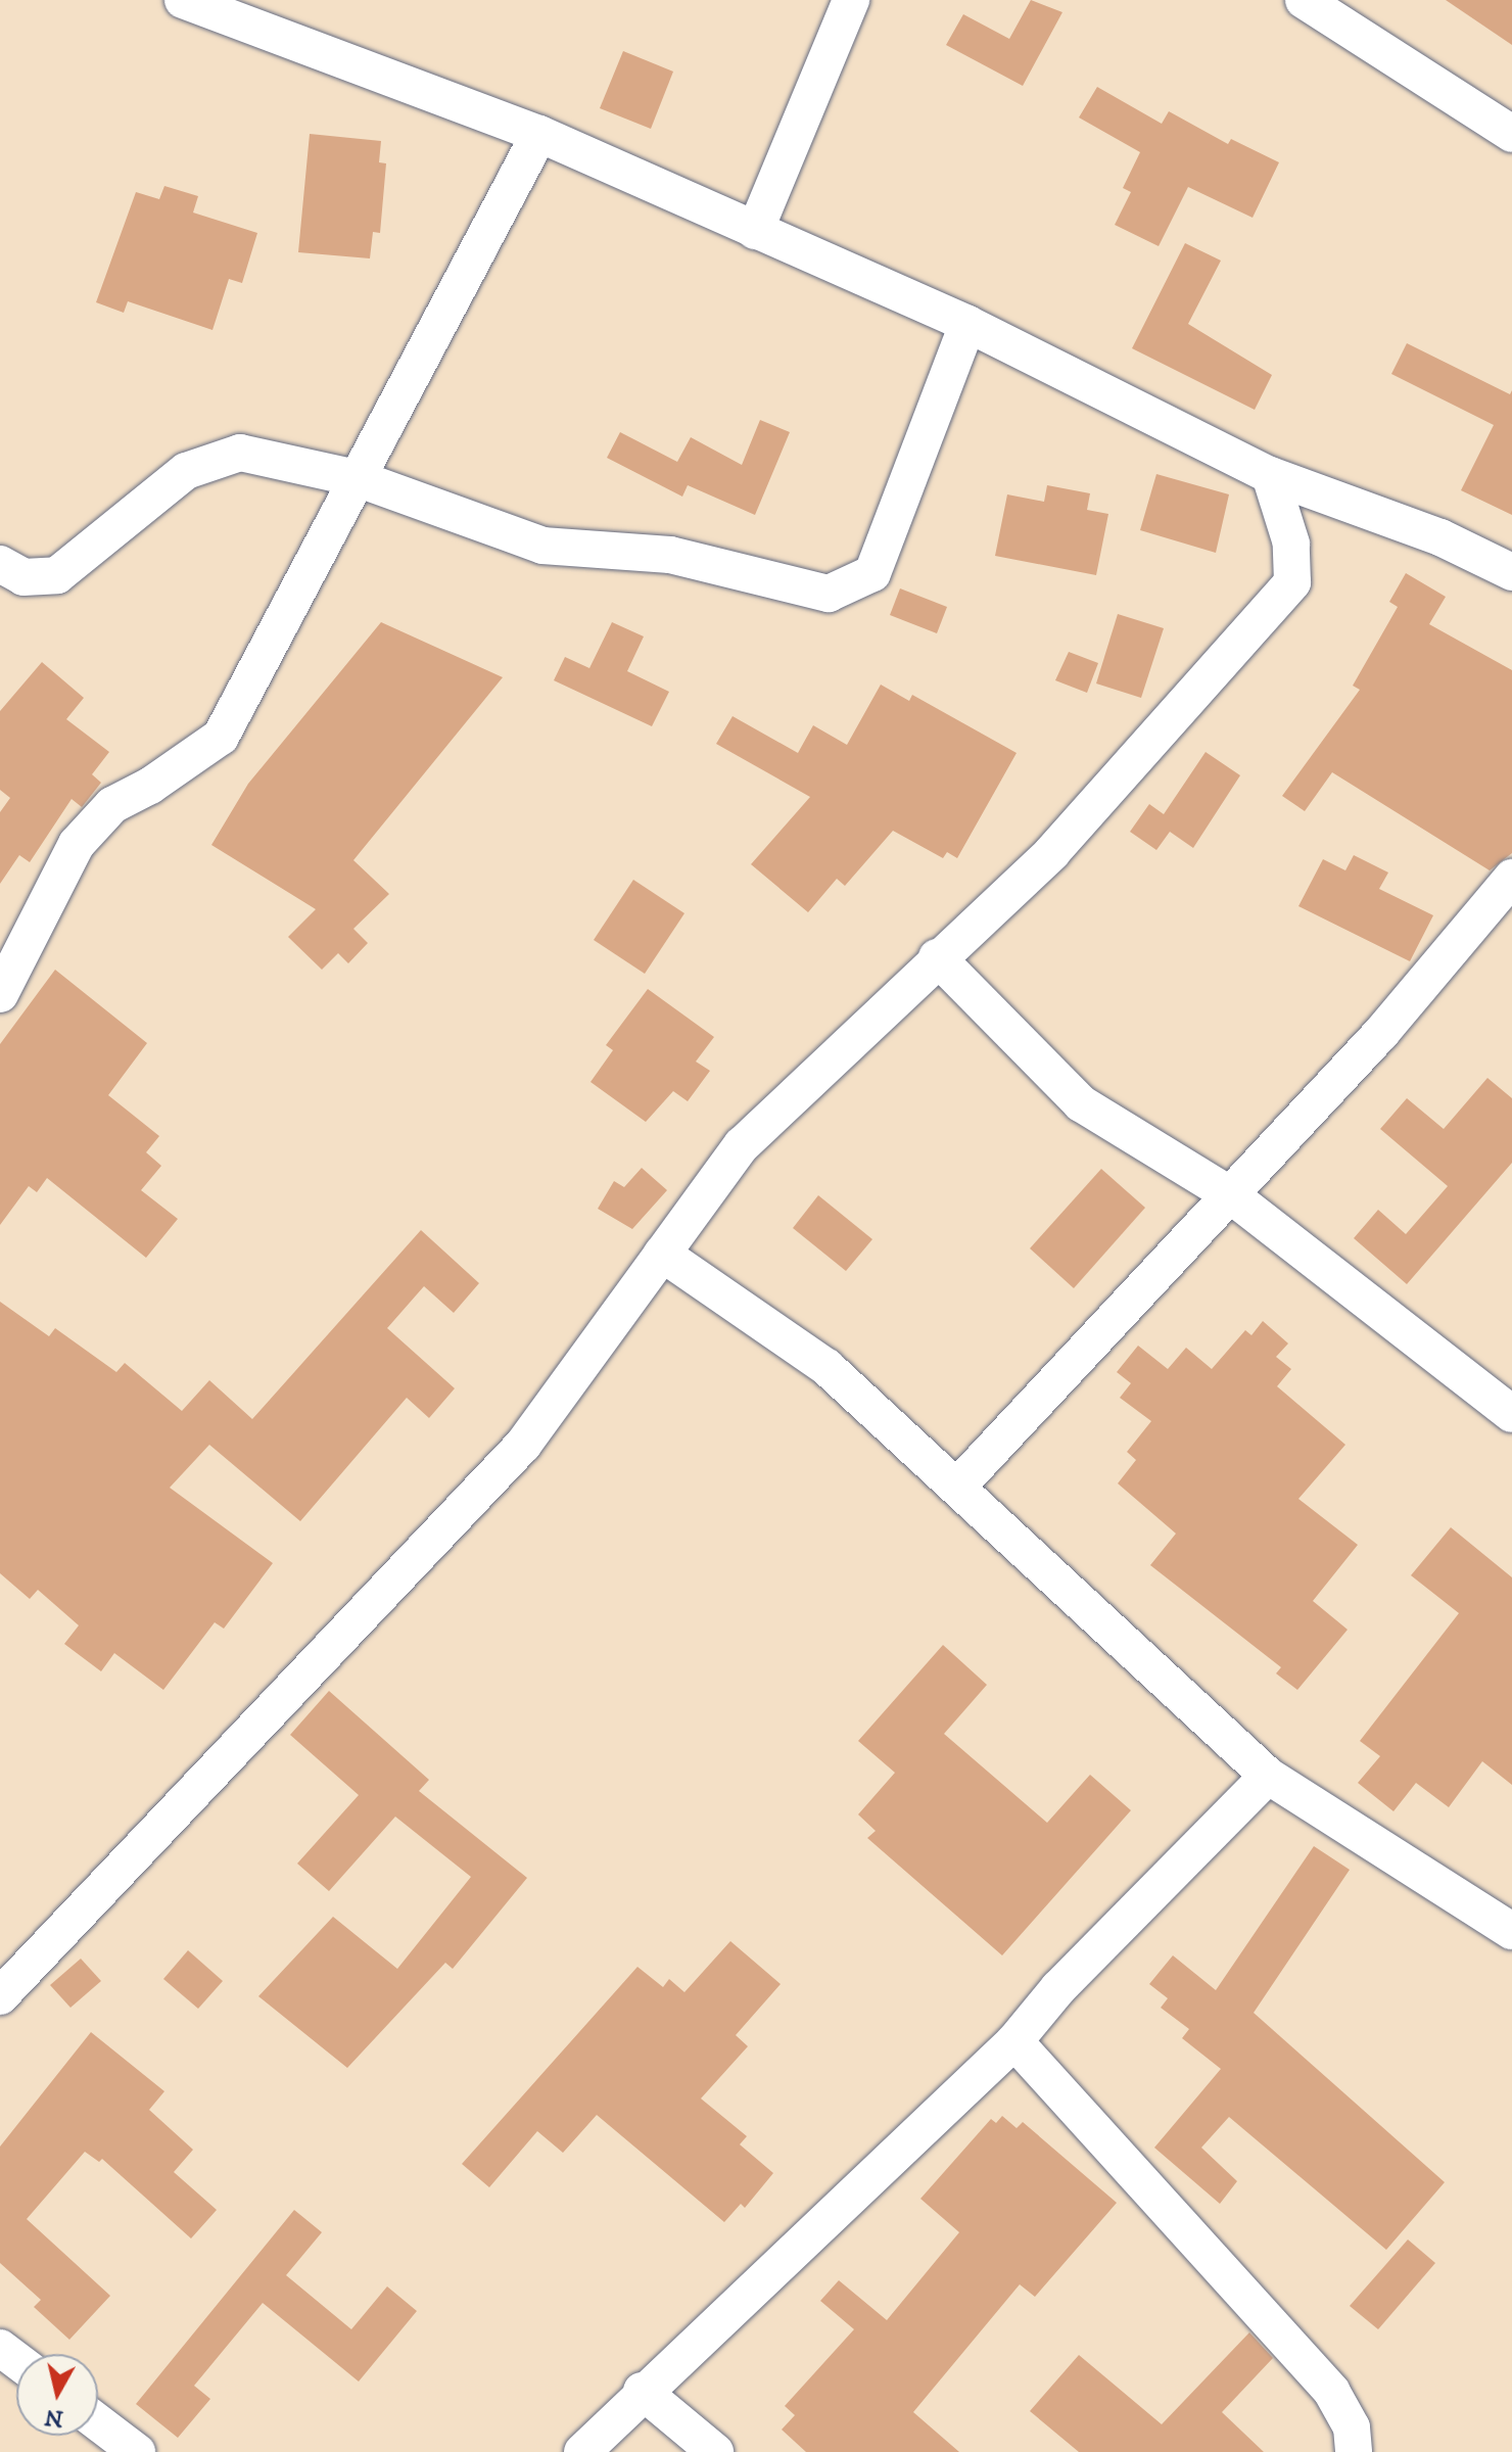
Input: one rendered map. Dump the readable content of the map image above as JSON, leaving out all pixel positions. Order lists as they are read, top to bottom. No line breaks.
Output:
{"north":"bottom"}
